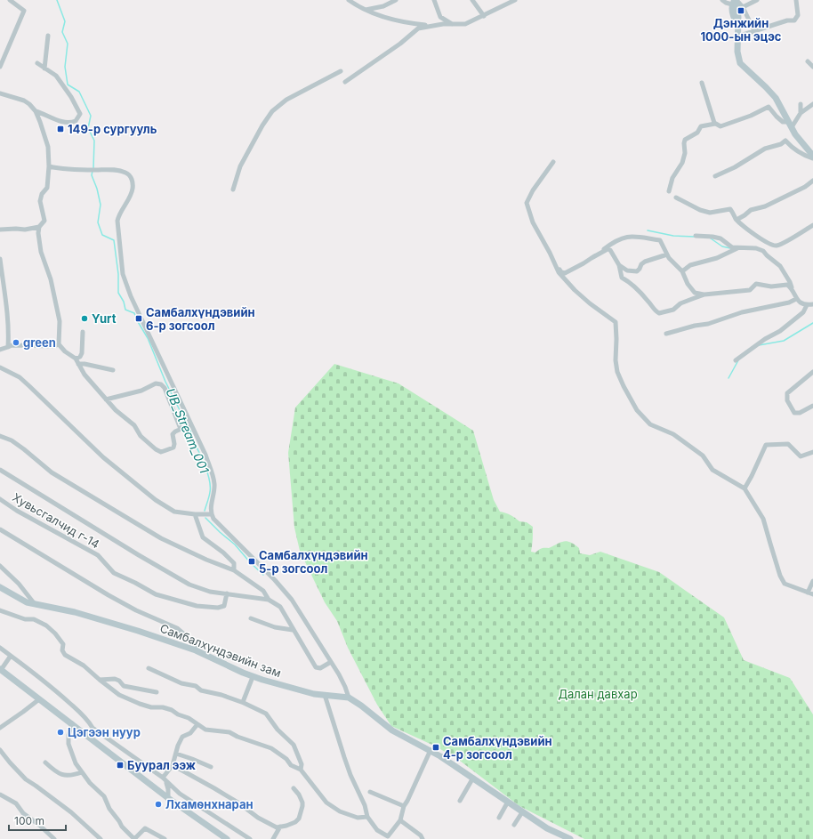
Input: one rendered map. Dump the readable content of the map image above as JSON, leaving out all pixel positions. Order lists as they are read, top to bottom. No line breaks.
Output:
{"streets":{"street":["Хувьсгалчид г-14","Самбалхүндэвийн зам"]},"water":["UB_Stream_001"],"parks":["Далан давхар"],"places":{"transit":["Дэнжийн 1000-ын эцэс","149-р сургууль","Самбалхүндэвийн 6-р зогсоол","Самбалхүндэвийн 5-р зогсоол","Самбалхүндэвийн 4-р зогсоол","Буурал ээж"],"other":["Yurt","green","Цэгээн нуур","Лхамөнхнаран"]},"scale_bar":"100 m"}
